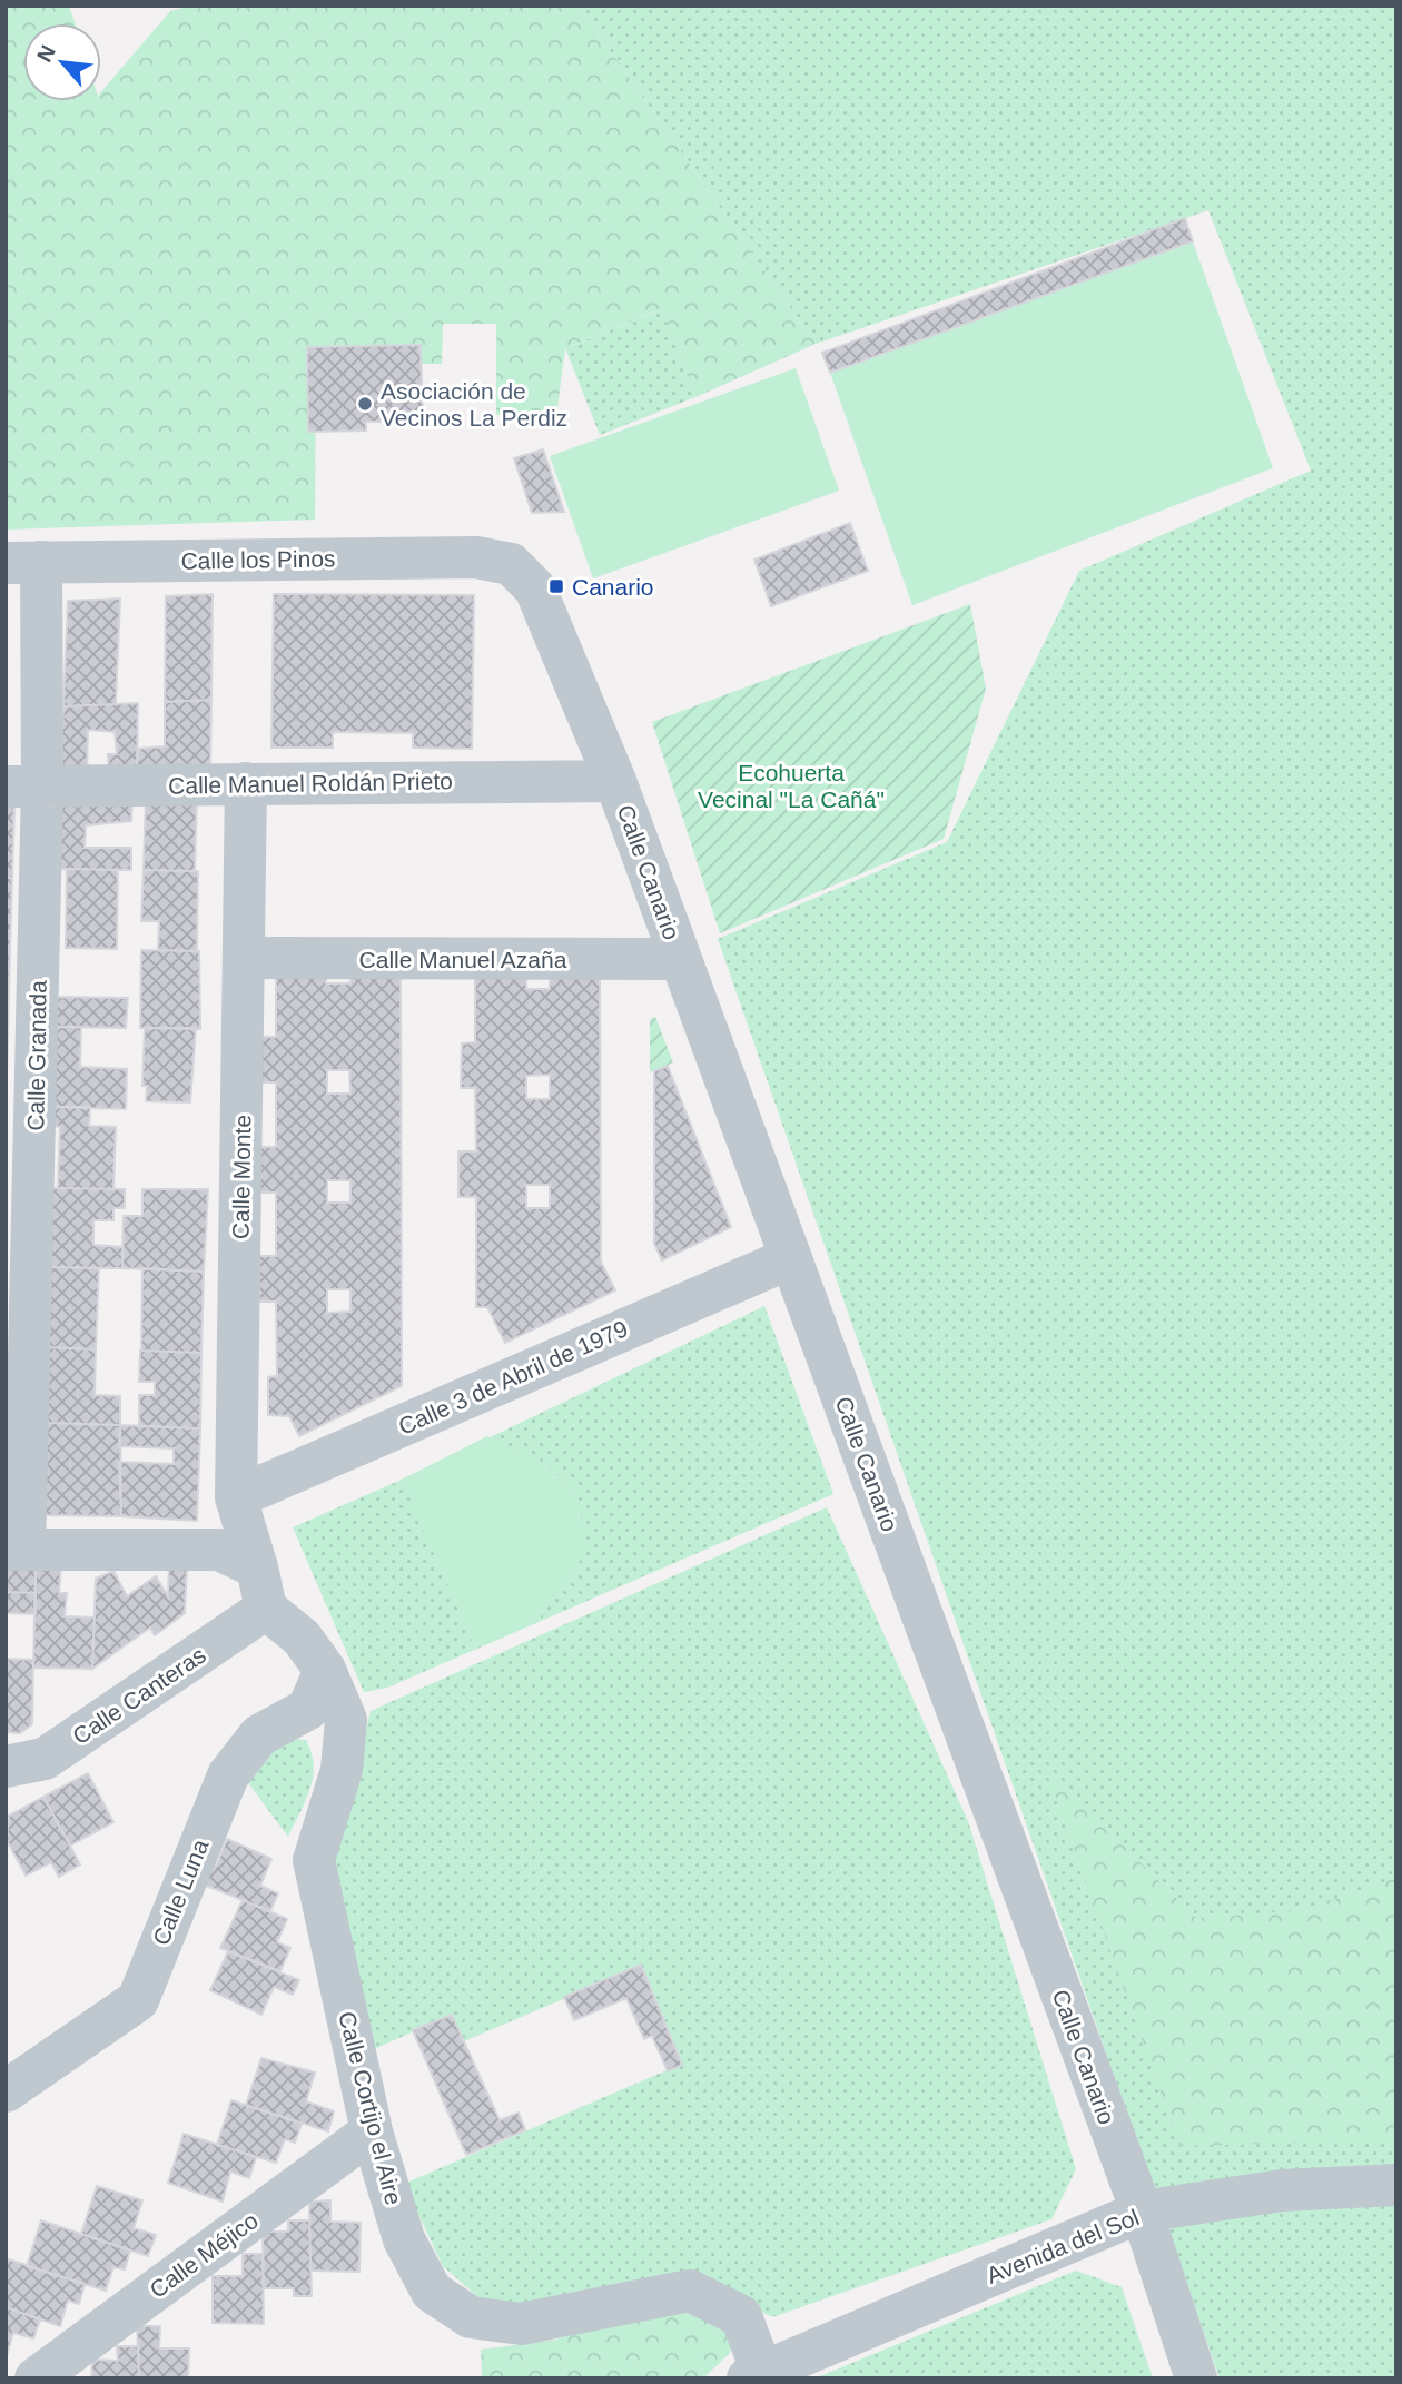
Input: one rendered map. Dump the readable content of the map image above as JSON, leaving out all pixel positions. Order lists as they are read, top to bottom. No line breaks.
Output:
{"streets":{"street":["Calle los Pinos","Calle Manuel Roldán Prieto","Calle Canario","Calle Manuel Azaña","Calle Granada","Calle Monte","Calle 3 de Abril de 1979","Calle Canteras","Calle Luna","Calle Cortijo el Aire","Avenida del Sol","Calle Méjico"]},"crossings":[["Calle los Pinos","Calle Canario"],["Calle los Pinos","Calle Granada"],["Calle Manuel Roldán Prieto","Calle Canario"],["Calle Manuel Roldán Prieto","Calle Granada"],["Calle Manuel Roldán Prieto","Calle Monte"],["Calle Canario","Calle Manuel Azaña"],["Calle Canario","Calle 3 de Abril de 1979"],["Calle Canario","Avenida del Sol"],["Calle Manuel Azaña","Calle Monte"],["Calle Monte","Calle 3 de Abril de 1979"],["Calle Canteras","Calle Cortijo el Aire"],["Calle Luna","Calle Cortijo el Aire"],["Calle Cortijo el Aire","Avenida del Sol"],["Calle Cortijo el Aire","Calle Méjico"]],"parks":["Ecohuerta Vecinal \"La Cañá\""],"places":{"other":["Asociación de Vecinos La Perdiz"],"transit":["Canario"]},"north":"top left"}
